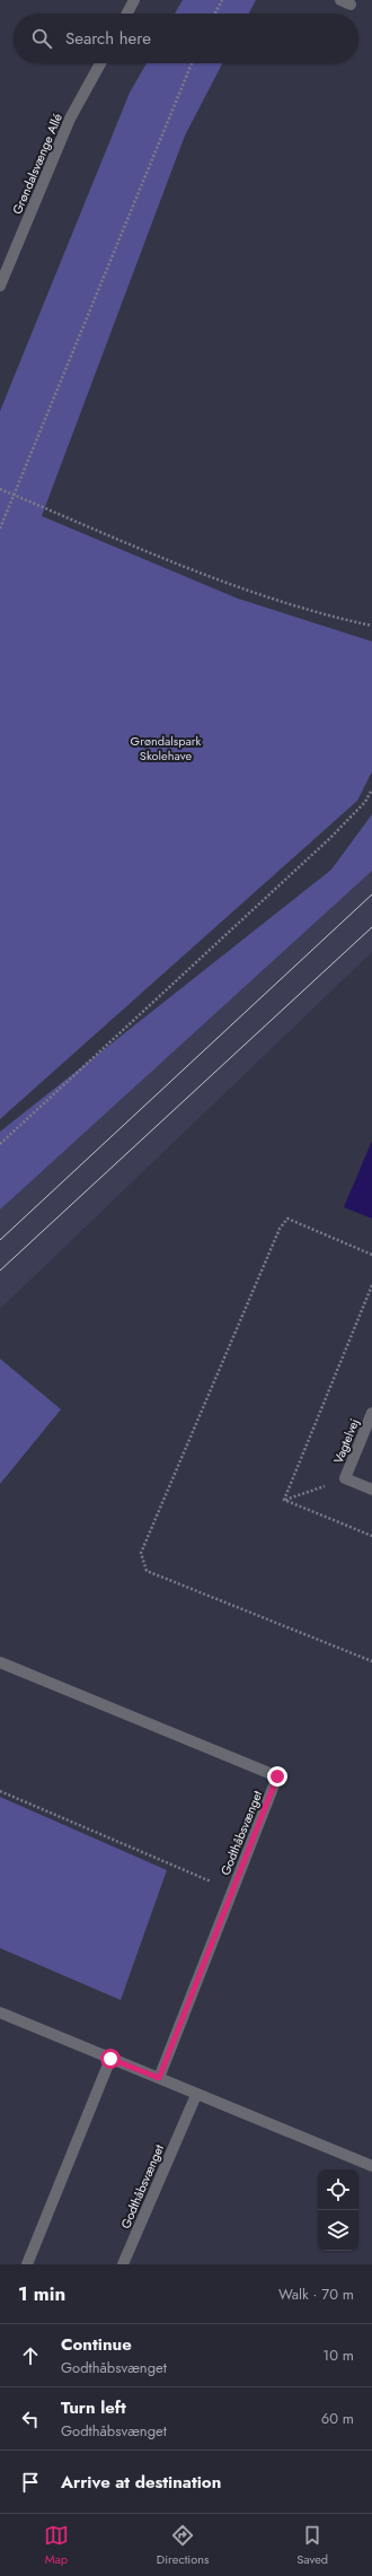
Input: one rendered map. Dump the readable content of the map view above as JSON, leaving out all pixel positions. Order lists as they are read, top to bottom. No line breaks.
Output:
{"streets":{"street":["Grøndalsvænge Allé","Vagtelvej","Godthåbsvænget"]},"parks":["Grøndalspark Skolehave"],"page":{"search":"Search here","heading":["1 min","Walk · 70 m"],"list":[["Continue","Godthåbsvænget","10 m"],["Turn left","Godthåbsvænget","60 m"],"Arrive at destination"],"nav":["Map","Directions","Saved"]}}
